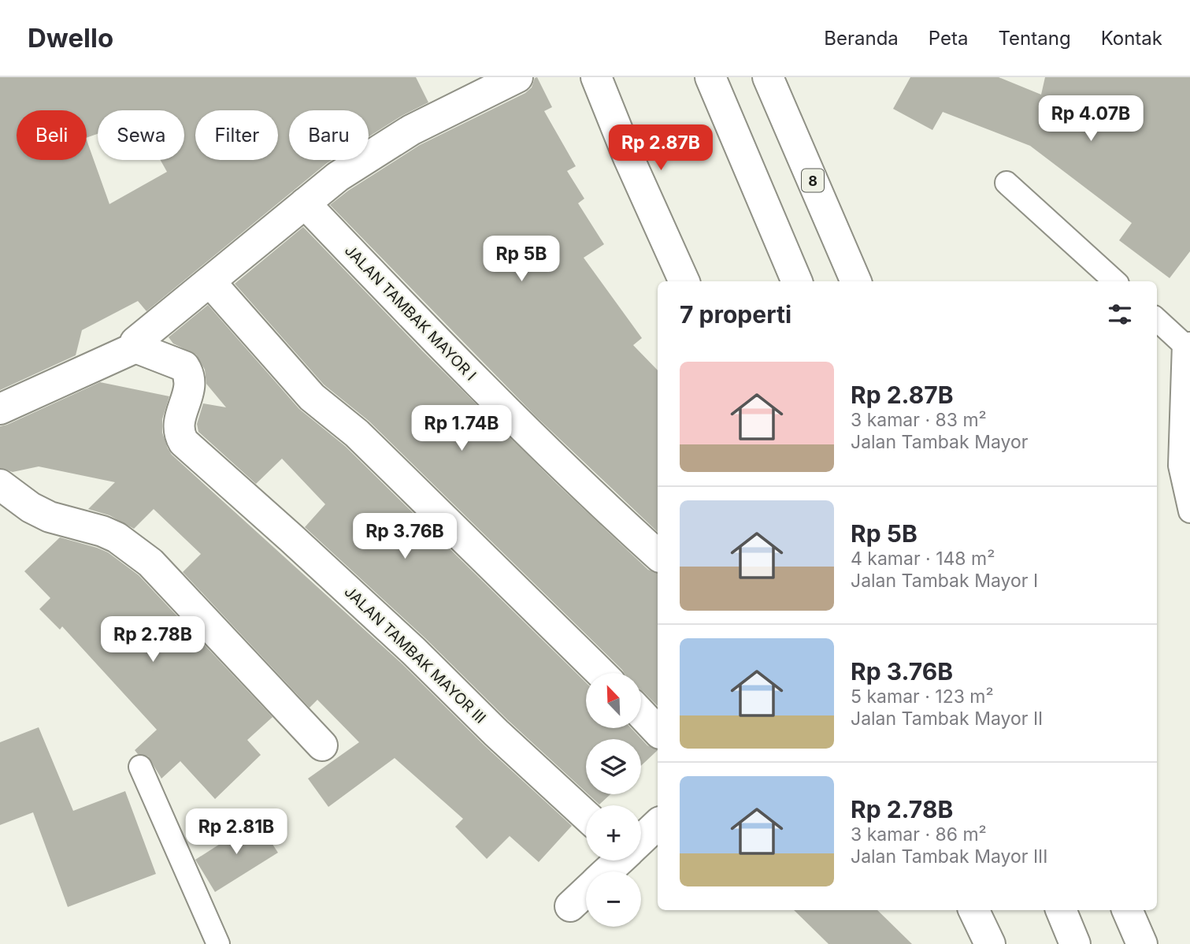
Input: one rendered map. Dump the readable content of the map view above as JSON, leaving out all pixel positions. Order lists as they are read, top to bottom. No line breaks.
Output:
{"streets":{"main road":["8","JALAN TAMBAK MAYOR I","JALAN TAMBAK MAYOR III"]},"north":"top left","page":{"header":"Dwello","nav":["Beranda","Peta","Tentang","Kontak"],"price":["Rp 4.07B","Rp 2.87B","Rp 5B","Rp 1.74B","Rp 3.76B","Rp 2.78B","Rp 2.81B"],"chip":["Beli","Sewa","Filter","Baru"],"heading":"7 properti","list":[{"name":"Rp 2.87B","note":"3 kamar · 83 m² · Jalan Tambak Mayor"},{"name":"Rp 5B","note":"4 kamar · 148 m² · Jalan Tambak Mayor I"},{"name":"Rp 3.76B","note":"5 kamar · 123 m² · Jalan Tambak Mayor II"},{"name":"Rp 2.78B","note":"3 kamar · 86 m² · Jalan Tambak Mayor III"}],"map_buttons":["+","−"]}}
